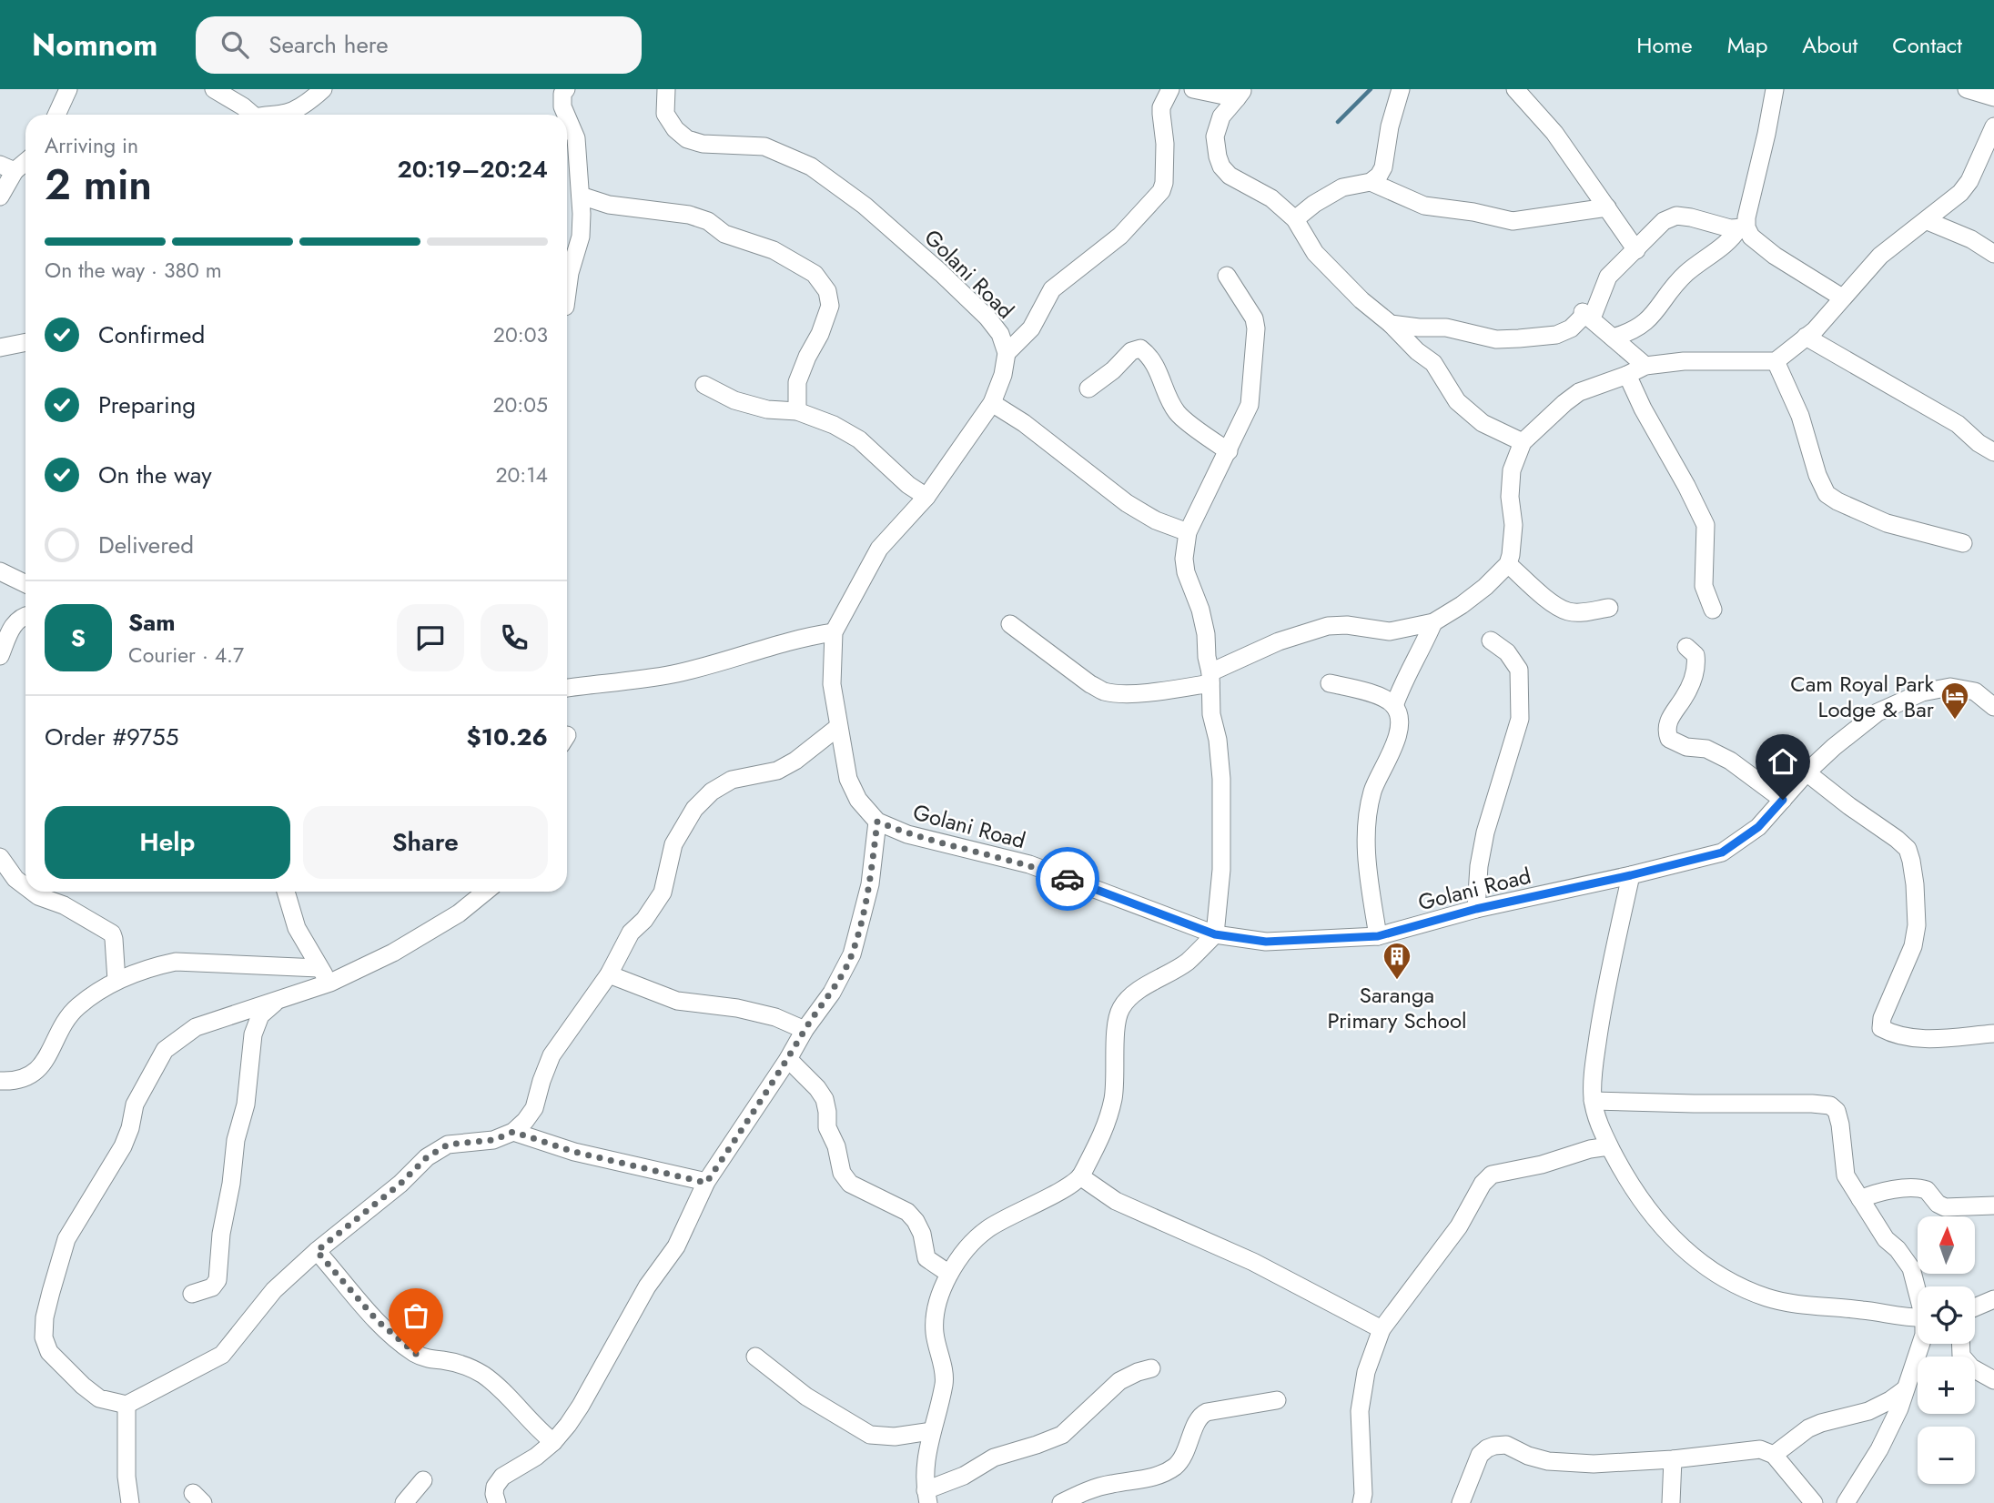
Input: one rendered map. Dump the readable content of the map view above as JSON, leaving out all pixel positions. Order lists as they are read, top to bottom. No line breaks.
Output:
{"streets":{"street":["Golani Road"]},"places":{"hotel":["Cam Royal Park Lodge & Bar"],"building":["Saranga Primary School"]},"north":"top","page":{"header":"Nomnom","search":"Search here","nav":["Home","Map","About","Contact"],"heading":["2 min","Arriving in","20:19–20:24"],"panel":["Sam","Courier · 4.7","Order #9755","$10.26"],"bar":"On the way · 380 m","list":[["Confirmed","20:03"],["Preparing","20:05"],["On the way","20:14"],"Delivered"],"round":"S","buttons":["Help","Share"],"map_buttons":["+","−"]}}
